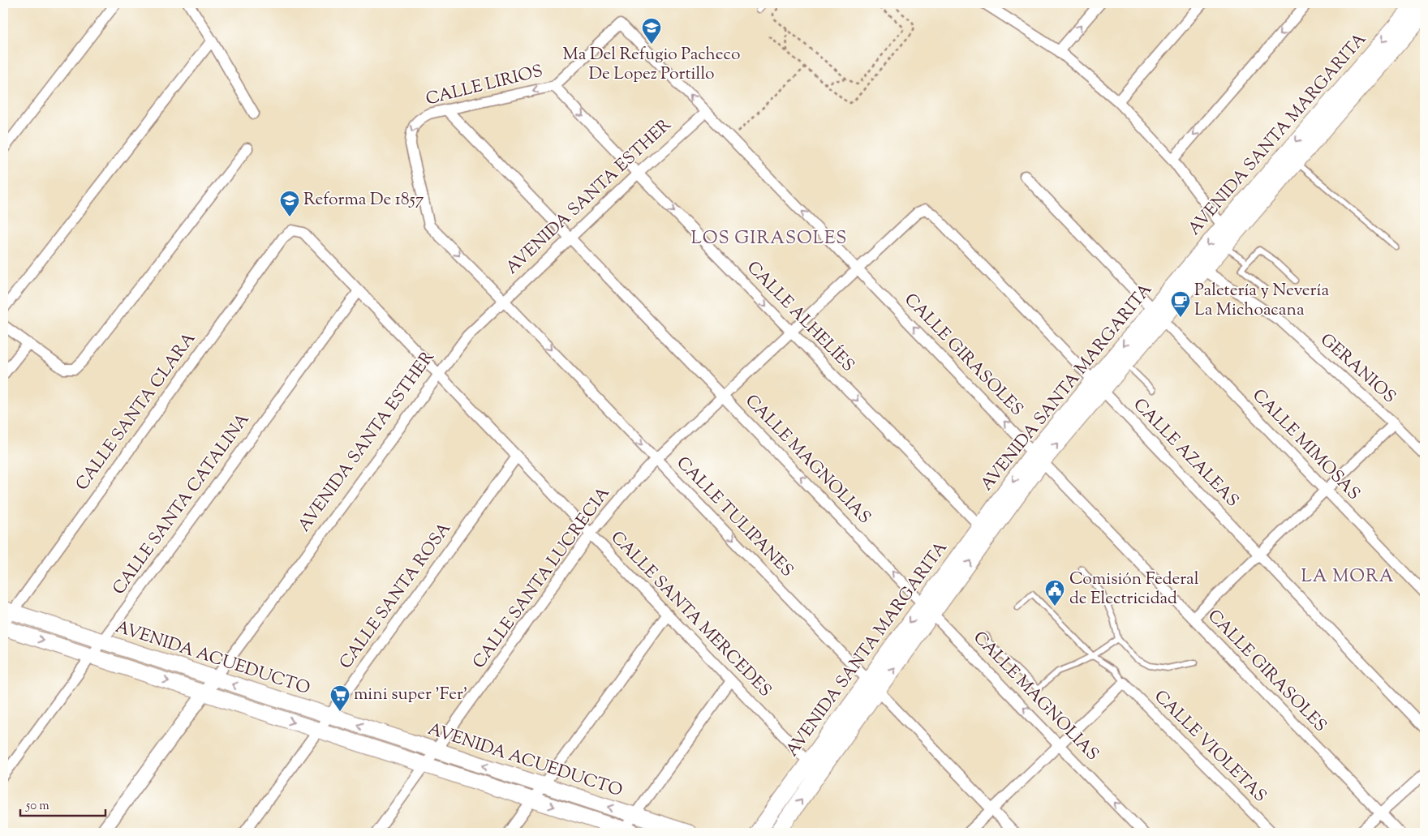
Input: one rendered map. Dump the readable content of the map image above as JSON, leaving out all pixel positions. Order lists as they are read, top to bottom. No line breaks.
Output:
{"streets":{"main road":["AVENIDA SANTA MARGARITA","AVENIDA ACUEDUCTO"],"street":["CALLE LIRIOS","AVENIDA SANTA ESTHER","CALLE ALHELÍES","CALLE GIRASOLES","GERANIOS","CALLE SANTA CLARA","CALLE MIMOSAS","CALLE AZALEAS","CALLE MAGNOLIAS","CALLE SANTA CATALINA","CALLE TULIPANES","CALLE SANTA LUCRECIA","CALLE SANTA ROSA","CALLE SANTA MERCEDES","CALLE VIOLETAS"]},"crossings":[["CALLE LIRIOS","CALLE ALHELÍES"],["CALLE LIRIOS","CALLE GIRASOLES"],["CALLE LIRIOS","CALLE MAGNOLIAS"],["CALLE LIRIOS","CALLE TULIPANES"],["AVENIDA SANTA MARGARITA","CALLE ALHELÍES"],["AVENIDA SANTA MARGARITA","CALLE GIRASOLES"],["AVENIDA SANTA MARGARITA","GERANIOS"],["AVENIDA SANTA MARGARITA","CALLE MIMOSAS"],["AVENIDA SANTA MARGARITA","CALLE AZALEAS"],["AVENIDA SANTA MARGARITA","CALLE MAGNOLIAS"],["AVENIDA SANTA MARGARITA","CALLE TULIPANES"],["AVENIDA SANTA MARGARITA","CALLE SANTA MERCEDES"],["AVENIDA SANTA ESTHER","CALLE ALHELÍES"],["AVENIDA SANTA ESTHER","CALLE GIRASOLES"],["AVENIDA SANTA ESTHER","CALLE MAGNOLIAS"],["AVENIDA SANTA ESTHER","CALLE TULIPANES"],["AVENIDA SANTA ESTHER","CALLE SANTA MERCEDES"],["AVENIDA SANTA ESTHER","AVENIDA ACUEDUCTO"],["CALLE ALHELÍES","CALLE SANTA LUCRECIA"],["CALLE GIRASOLES","CALLE SANTA LUCRECIA"],["CALLE SANTA CLARA","CALLE SANTA MERCEDES"],["CALLE SANTA CLARA","AVENIDA ACUEDUCTO"],["CALLE AZALEAS","CALLE SANTA LUCRECIA"],["CALLE MAGNOLIAS","CALLE SANTA LUCRECIA"],["CALLE SANTA CATALINA","CALLE SANTA MERCEDES"],["CALLE SANTA CATALINA","AVENIDA ACUEDUCTO"],["CALLE TULIPANES","CALLE SANTA LUCRECIA"],["CALLE SANTA LUCRECIA","CALLE SANTA MERCEDES"],["CALLE SANTA LUCRECIA","AVENIDA ACUEDUCTO"],["CALLE SANTA ROSA","CALLE SANTA MERCEDES"],["CALLE SANTA ROSA","AVENIDA ACUEDUCTO"]],"one_way":["CALLE ALHELÍES","CALLE GIRASOLES","CALLE MAGNOLIAS","CALLE TULIPANES"],"districts":["LOS GIRASOLES","LA MORA"],"places":{"school or university":["Ma Del Refugio Pacheco De Lopez Portillo","Reforma De 1857"],"cafe":["Paletería y Nevería La Michoacana"],"public building":["Comisión Federal de Electricidad"],"supermarket":["mini super 'Fer'"]},"scale_bar":"50 m"}
